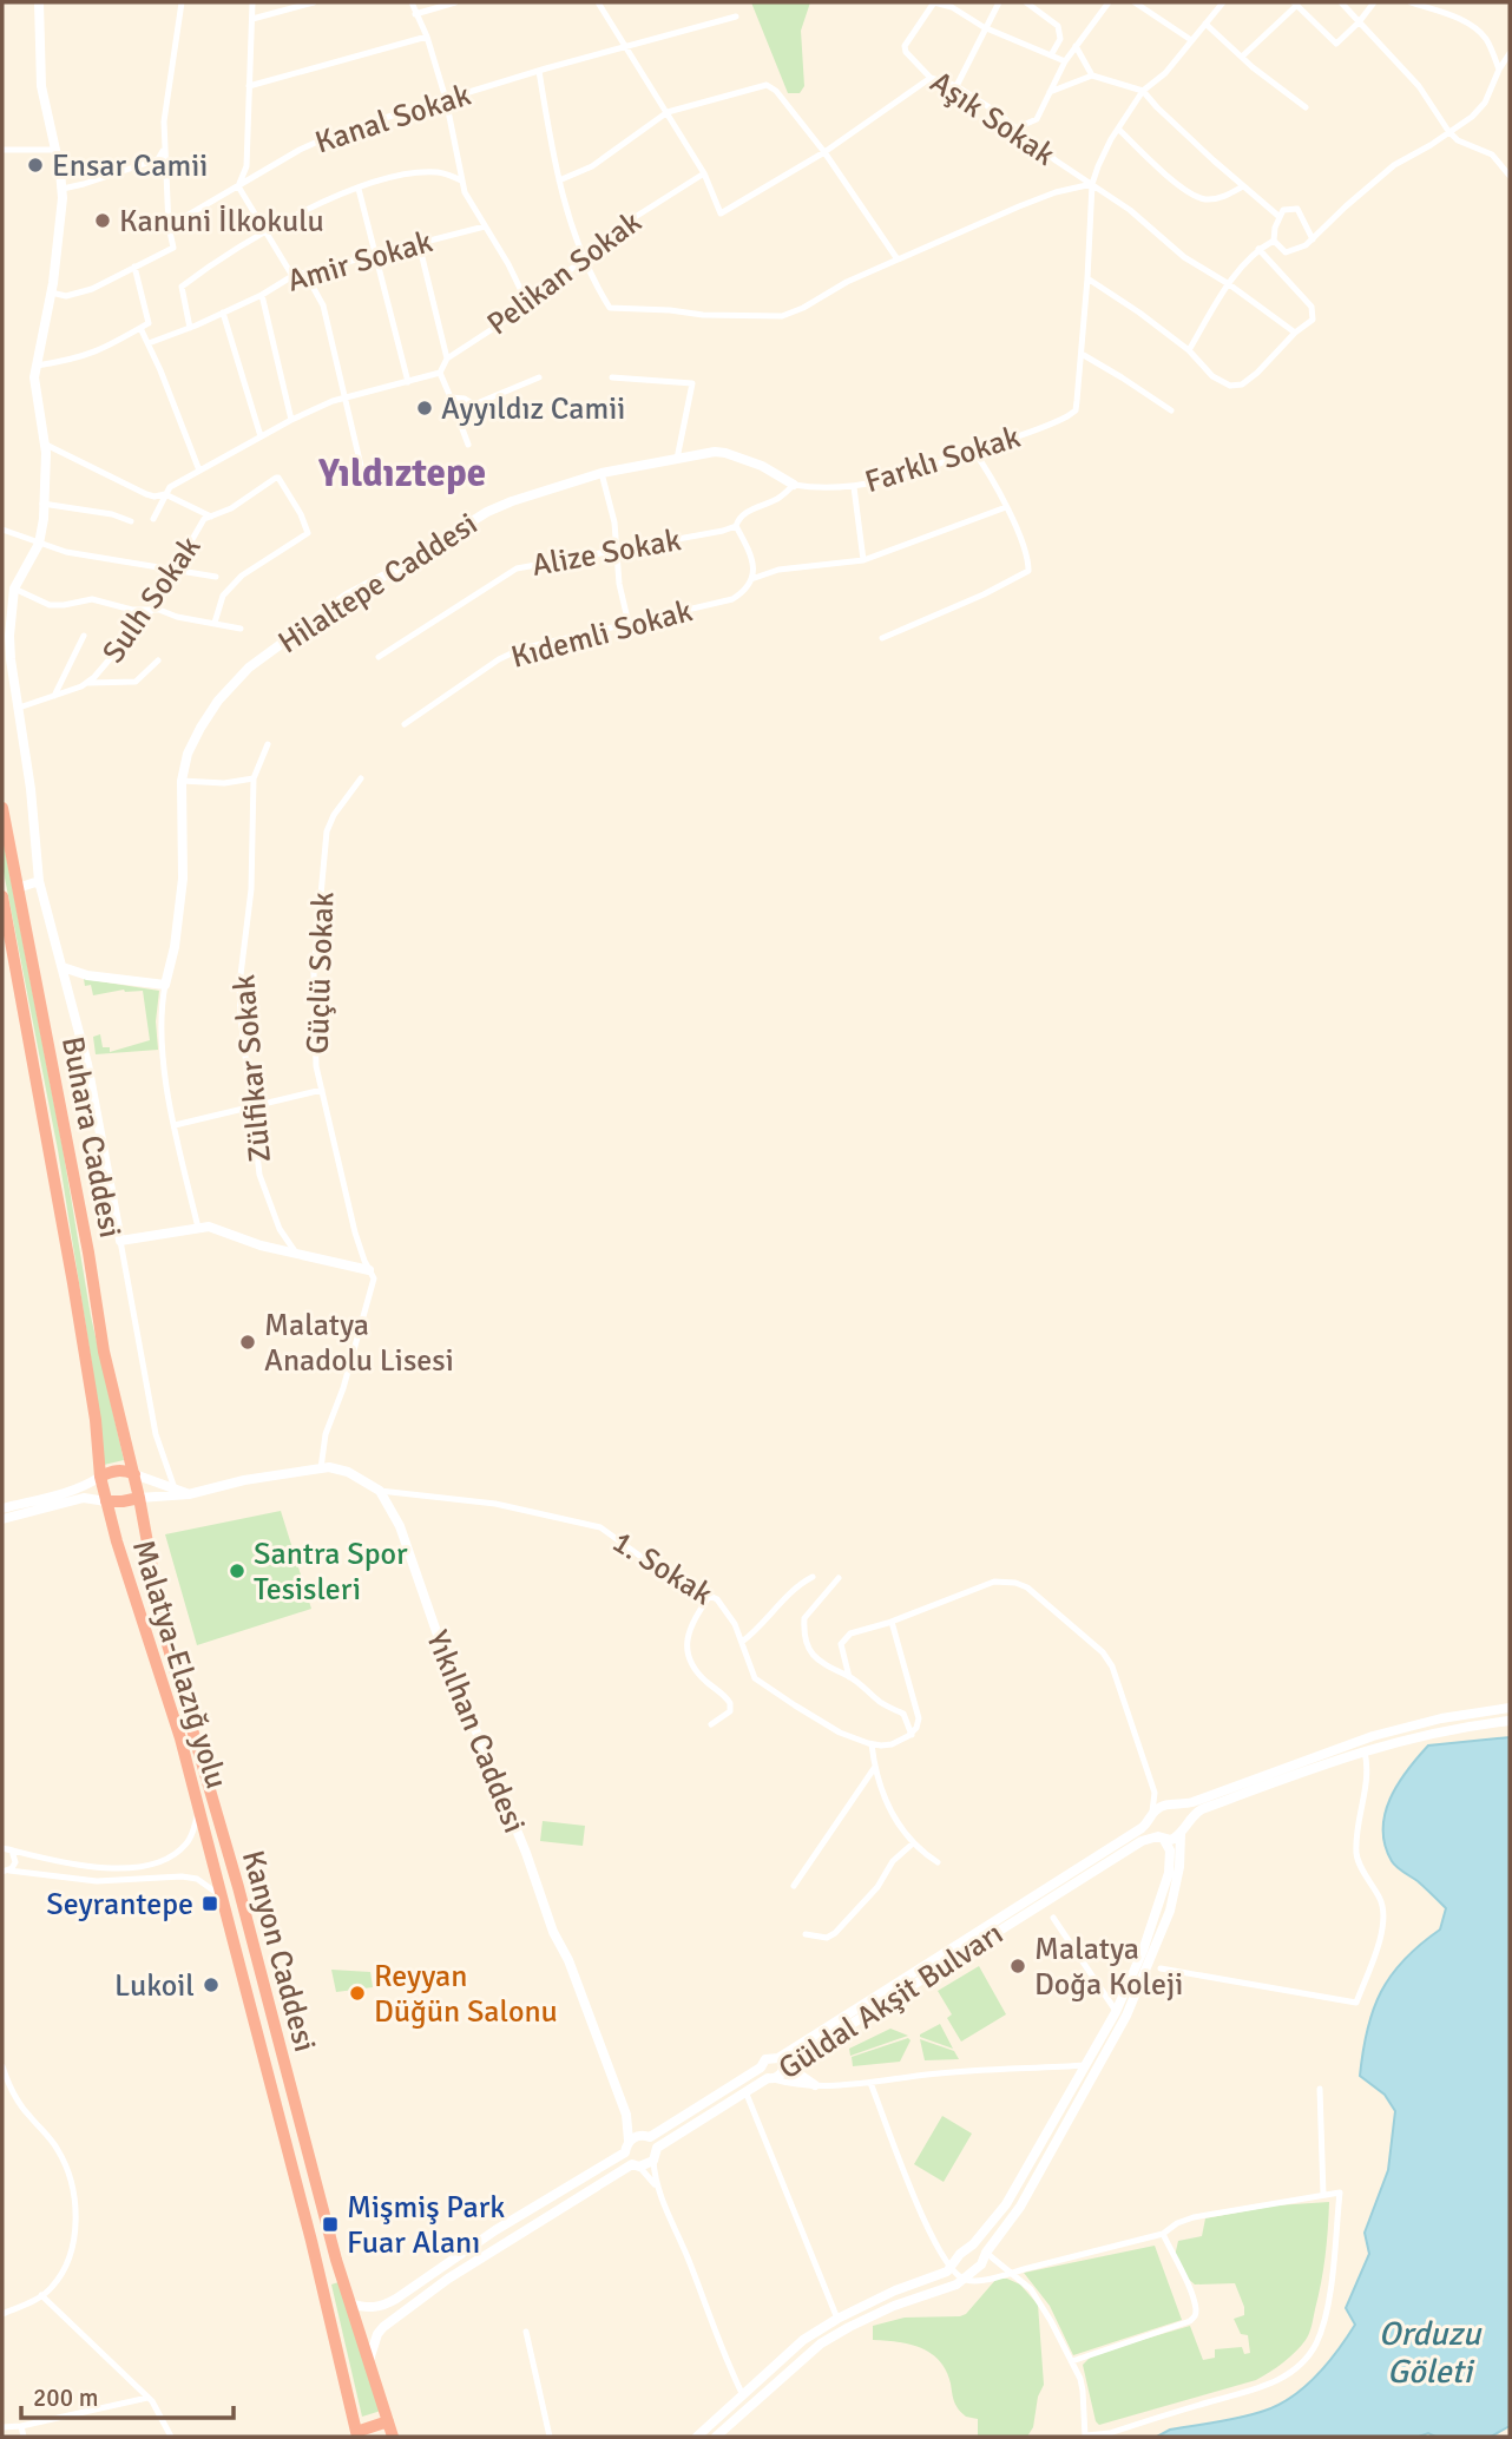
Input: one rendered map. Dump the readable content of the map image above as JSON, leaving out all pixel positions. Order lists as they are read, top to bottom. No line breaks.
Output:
{"streets":{"highway":["Buhara Caddesi","Malatya-Elazığ yolu","Kanyon Caddesi"],"street":["Kanal Sokak","Aşık Sokak","Amir Sokak","Pelikan Sokak","Farklı Sokak","Alize Sokak","Hilaltepe Caddesi","Sulh Sokak","Kıdemli Sokak","Güçlü Sokak","Zülfikar Sokak","1. Sokak","Yıkılhan Caddesi","Güldal Akşit Bulvarı"]},"crossings":[["Farklı Sokak","Alize Sokak"],["Farklı Sokak","Hilaltepe Caddesi"],["Alize Sokak","Hilaltepe Caddesi"],["Buhara Caddesi","Kanyon Caddesi"],["1. Sokak","Yıkılhan Caddesi"],["Yıkılhan Caddesi","Güldal Akşit Bulvarı"]],"districts":["Yıldıztepe"],"water":["Orduzu Göleti"],"places":{"other":["Ensar Camii","Kanuni İlkokulu","Ayyıldız Camii","Malatya Anadolu Lisesi","Santra Spor Tesisleri","Malatya Doğa Koleji","Lukoil","Reyyan Düğün Salonu"],"transit":["Seyrantepe","Mişmiş Park Fuar Alanı"]},"scale_bar":"200 m"}
